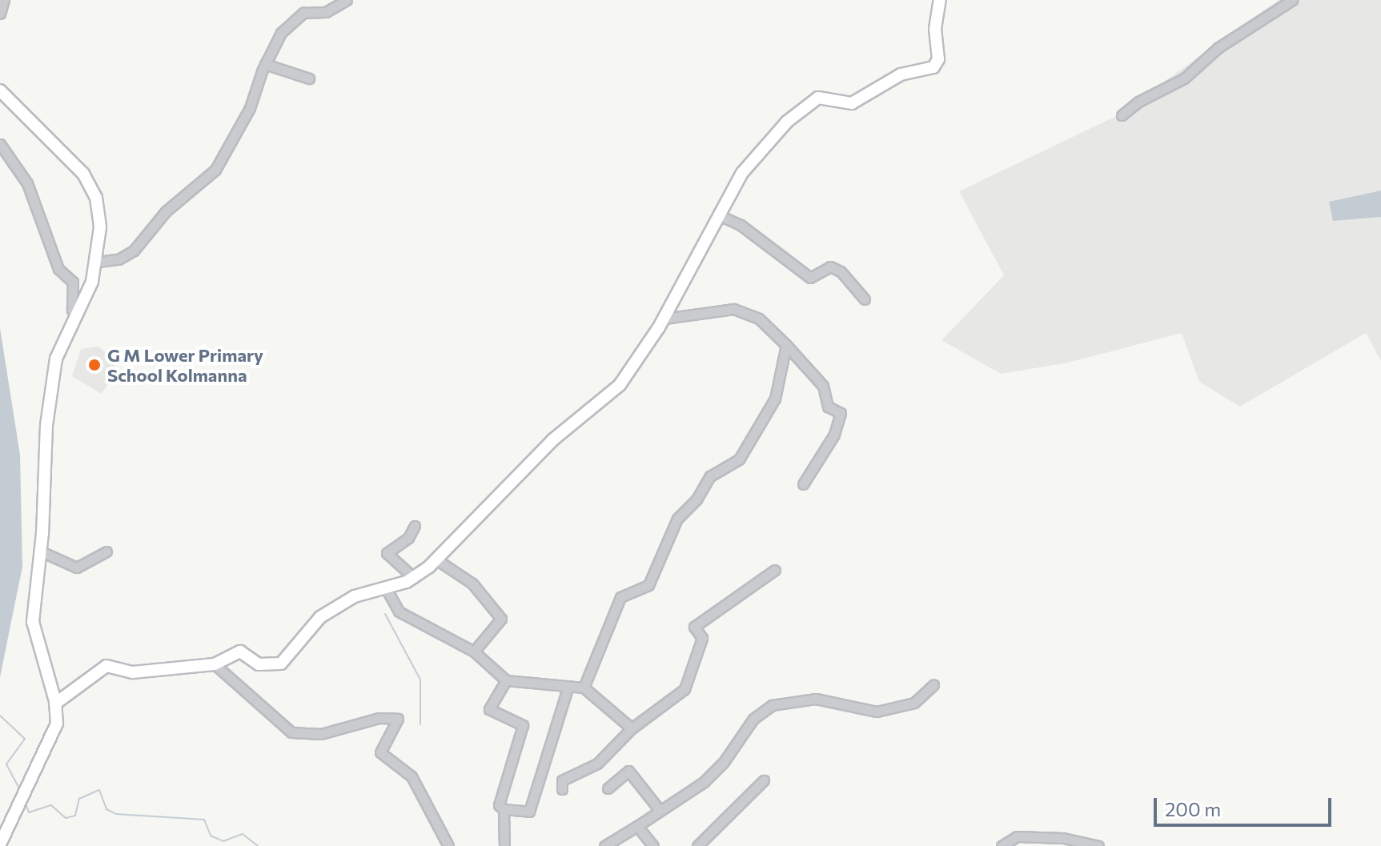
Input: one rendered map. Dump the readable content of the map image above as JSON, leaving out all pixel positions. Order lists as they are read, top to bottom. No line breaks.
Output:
{"places":["G M Lower Primary School Kolmanna"],"scale_bar":"200 m"}
